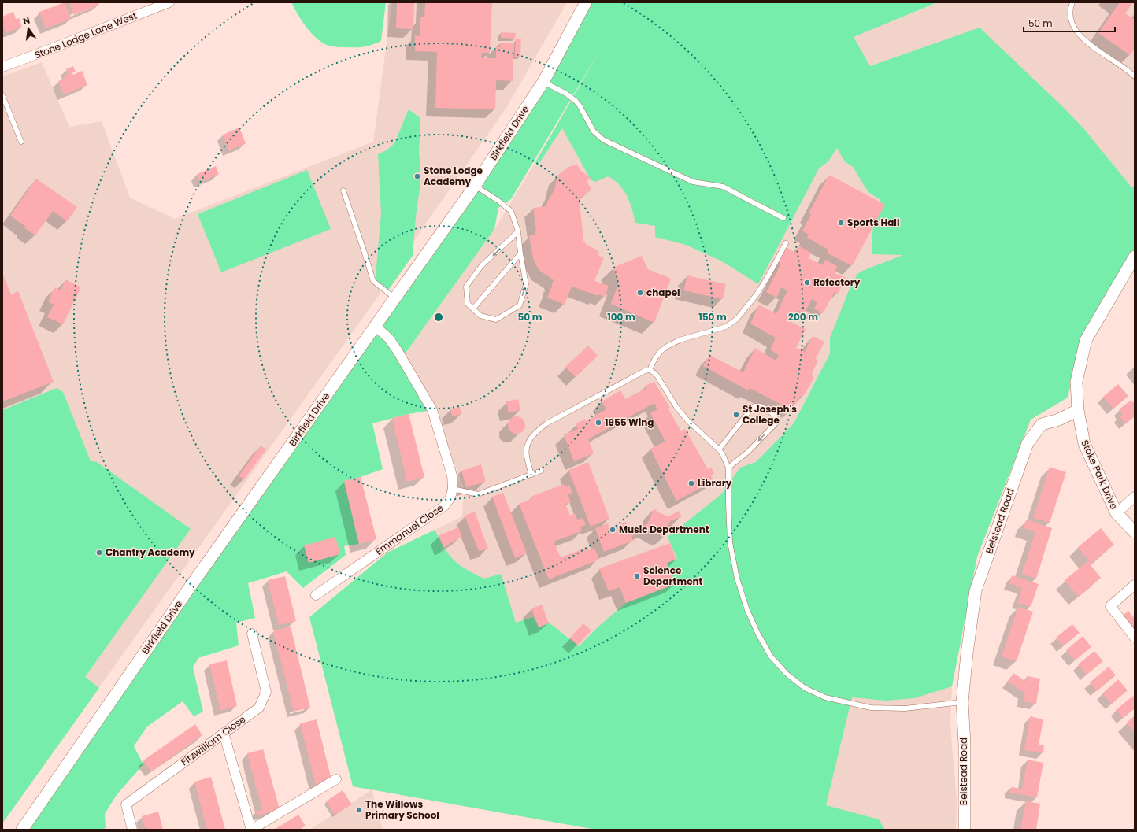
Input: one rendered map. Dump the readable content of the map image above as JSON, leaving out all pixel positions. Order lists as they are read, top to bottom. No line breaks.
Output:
{"streets":{"street":["Stone Lodge Lane West","Birkfield Drive","Stoke Park Drive","Belstead Road","Emmanuel Close","Fitzwilliam Close"]},"crossings":[["Birkfield Drive","Emmanuel Close"],["Stoke Park Drive","Belstead Road"]],"places":["Stone Lodge Academy","Sports Hall","Refectory","chapel","St Joseph's College","1955 Wing","Library","Music Department","Chantry Academy","Science Department","The Willows Primary School"],"scale_bar":"50 m","north":"top","rings":["50 m","100 m","150 m","200 m"]}
